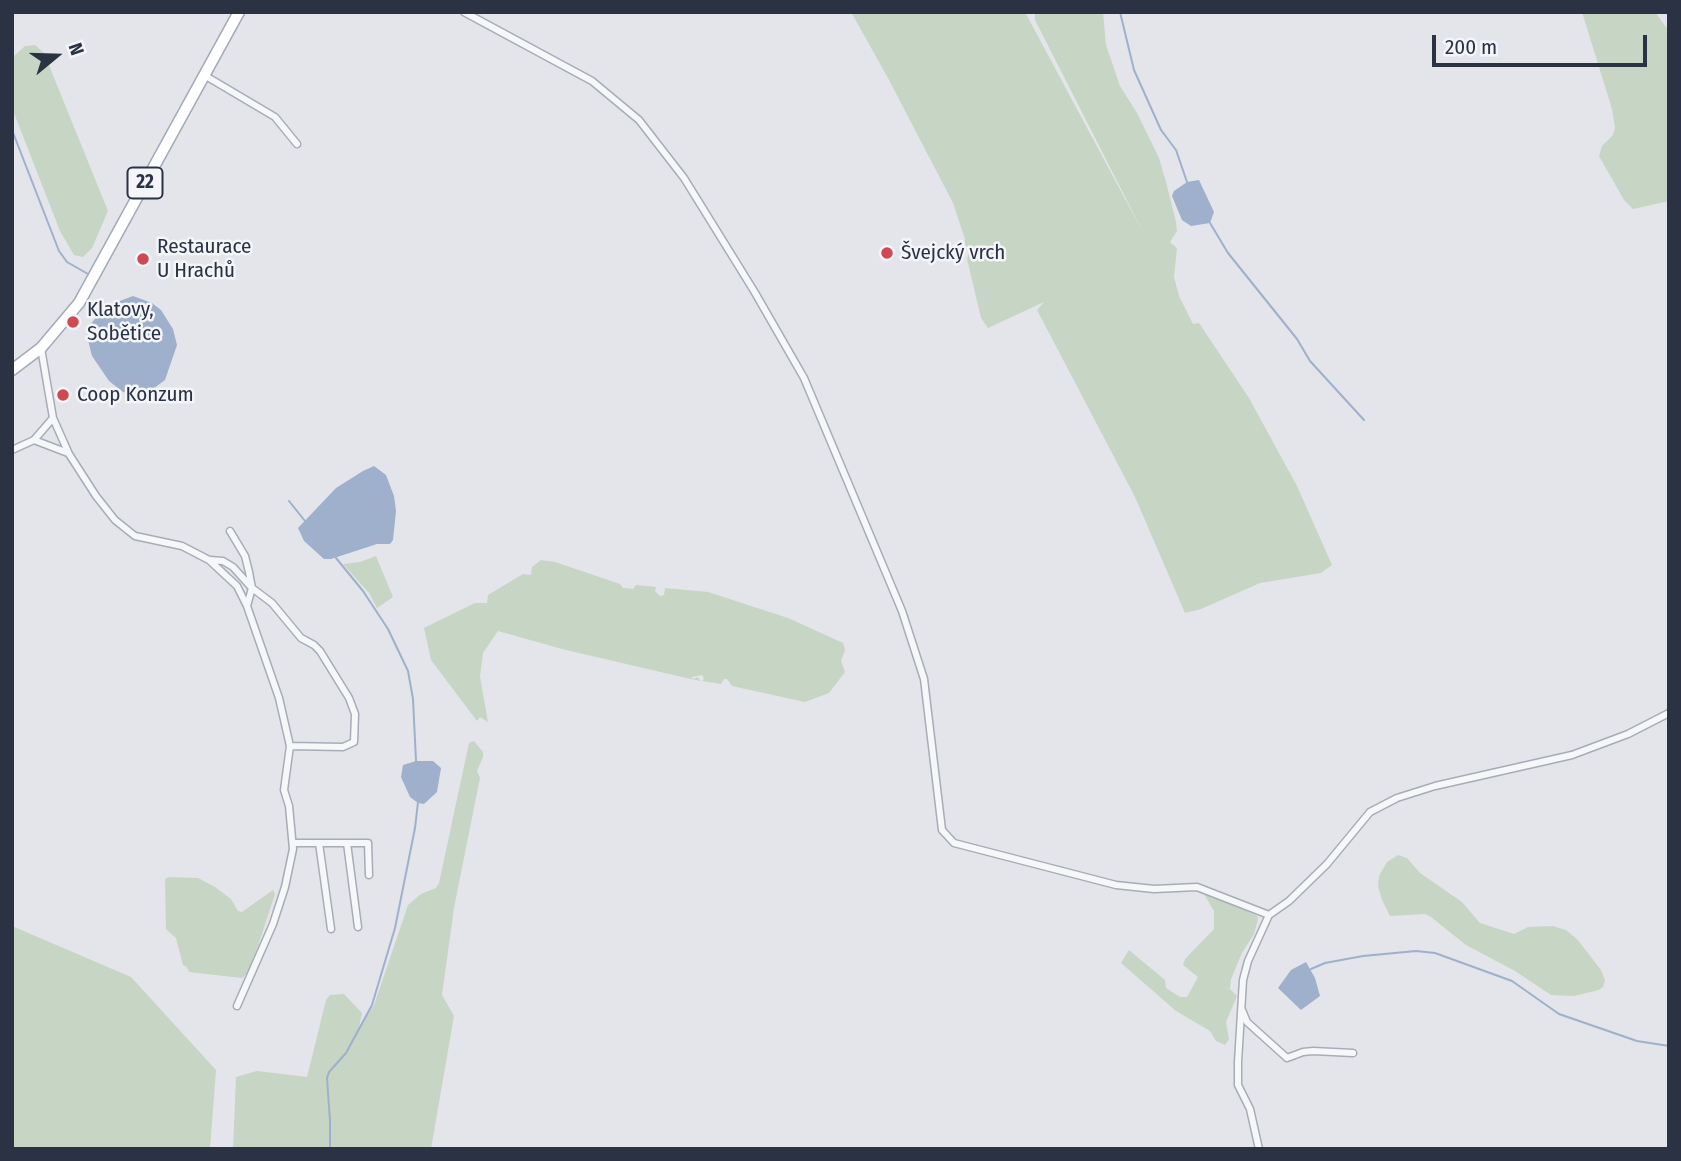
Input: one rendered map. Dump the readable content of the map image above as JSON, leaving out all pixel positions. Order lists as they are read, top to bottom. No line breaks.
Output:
{"streets":{"main road":["22"]},"places":["Švejcký vrch","Restaurace U Hrachů","Klatovy, Sobětice","Coop Konzum"],"scale_bar":"200 m","north":"right"}
